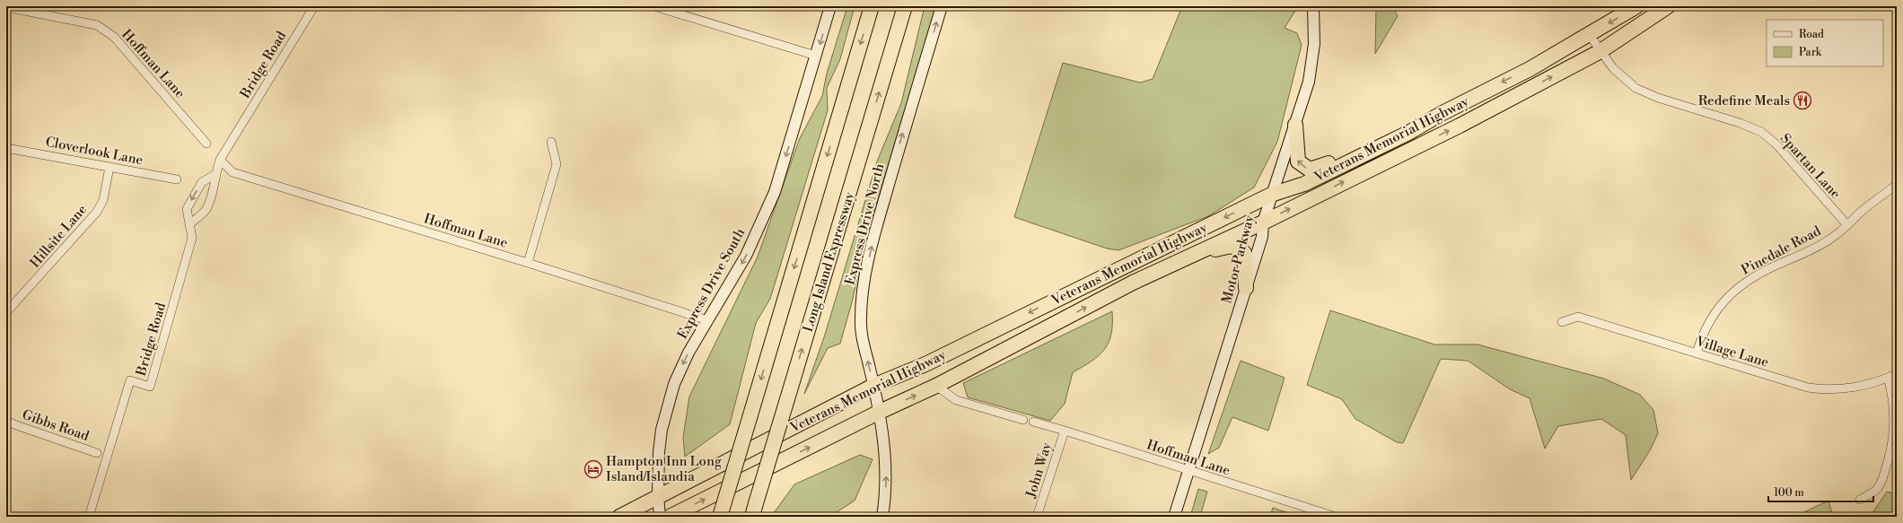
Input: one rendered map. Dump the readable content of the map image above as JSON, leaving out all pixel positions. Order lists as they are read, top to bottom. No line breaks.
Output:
{"streets":{"highway":["Veterans Memorial Highway","Long Island Expressway"],"main road":["Express Drive North","Motor Parkway","Express Drive South"],"street":["Hoffman Lane","Bridge Road","Cloverlook Lane","Spartan Lane","Hillsite Lane","Pinedale Road","Village Lane","Gibbs Road","John Way"]},"crossings":[["Hoffman Lane","Bridge Road"],["Hoffman Lane","Motor Parkway"],["Hoffman Lane","Express Drive South"],["Hoffman Lane","John Way"],["Veterans Memorial Highway","Spartan Lane"],["Veterans Memorial Highway","Express Drive North"],["Veterans Memorial Highway","Motor Parkway"],["Veterans Memorial Highway","Express Drive South"],["Cloverlook Lane","Hillsite Lane"],["Spartan Lane","Pinedale Road"],["Pinedale Road","Village Lane"]],"one_way":["Express Drive North","Express Drive South"],"places":{"restaurant":["Redefine Meals"],"hotel":["Hampton Inn Long Island/Islandia"]},"legend":["Road","Park"],"scale_bar":"100 m"}
